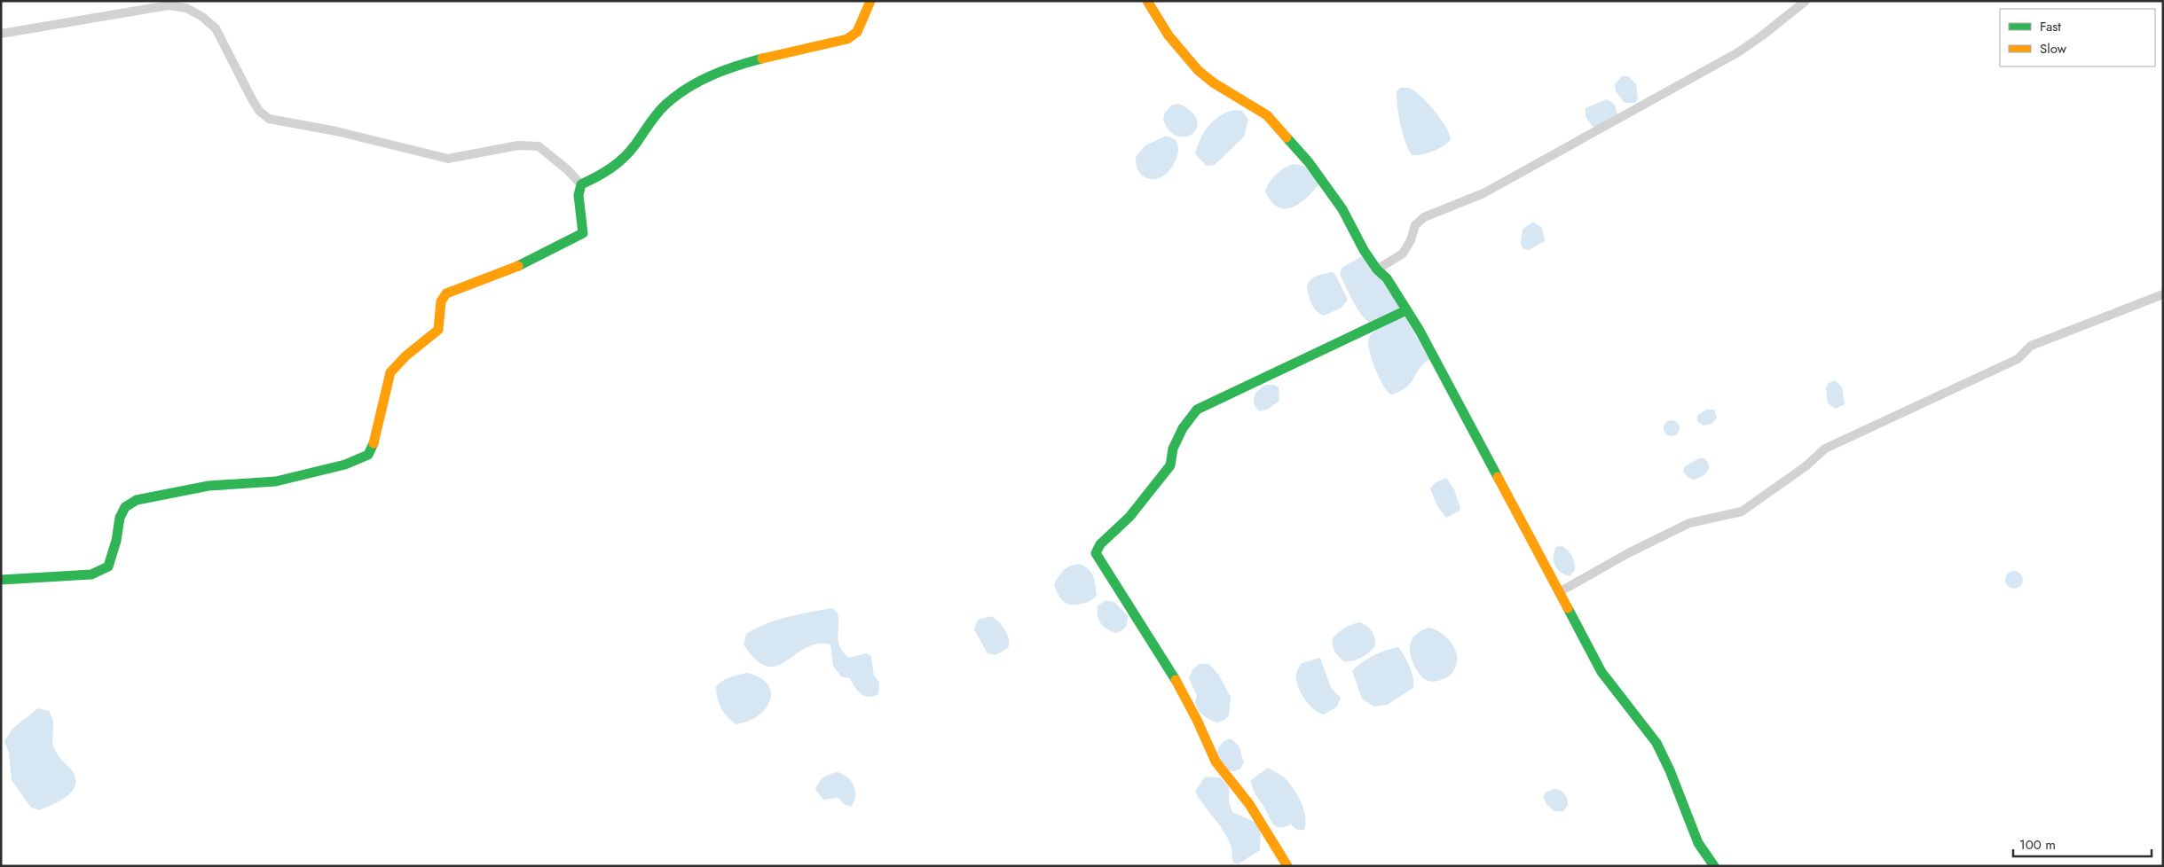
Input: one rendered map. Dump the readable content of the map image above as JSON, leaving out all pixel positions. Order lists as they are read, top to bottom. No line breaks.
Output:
{"legend":["Fast","Slow"],"scale_bar":"100 m"}
